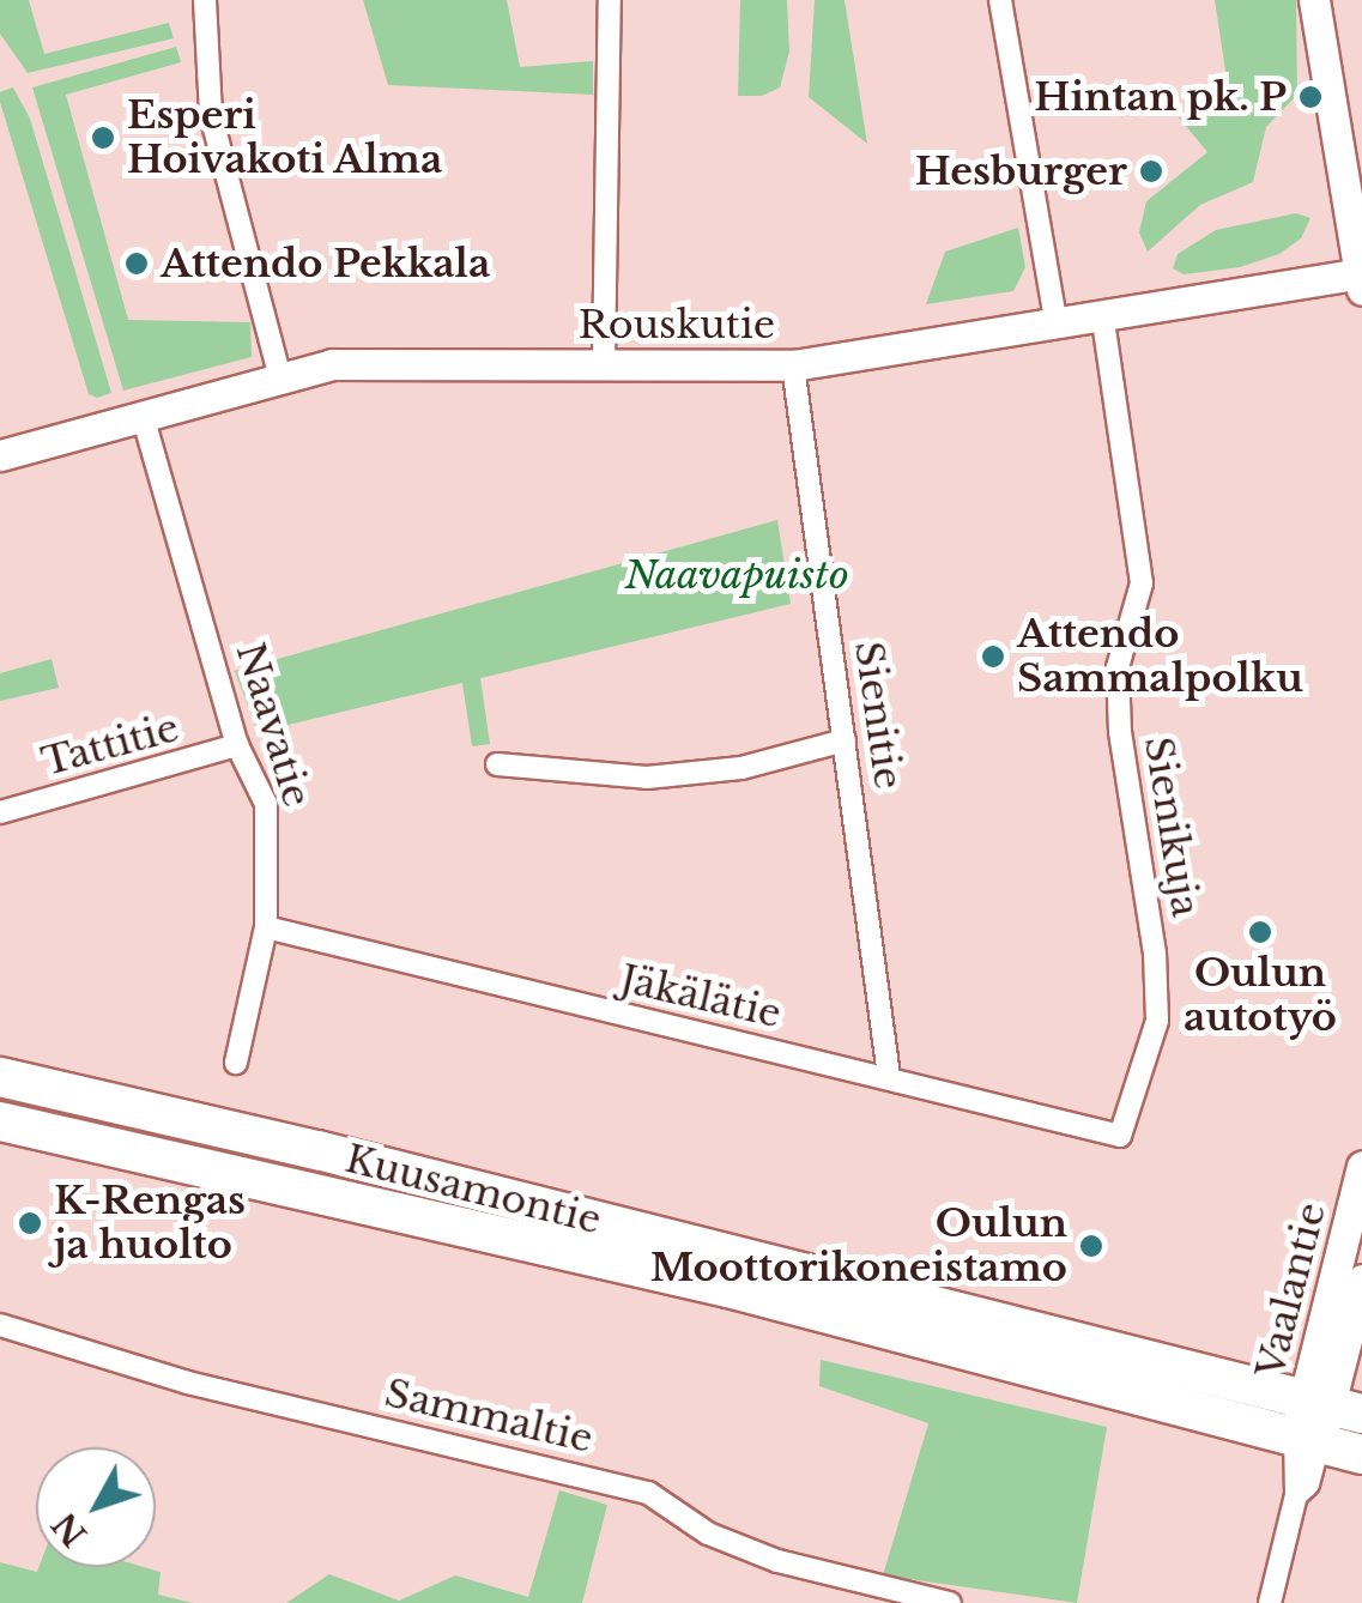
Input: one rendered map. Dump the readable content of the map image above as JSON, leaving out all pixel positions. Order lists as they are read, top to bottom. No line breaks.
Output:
{"streets":{"highway":["Kuusamontie"],"street":["Rouskutie","Sienitie","Naavatie","Tattitie","Sienikuja","Jäkälätie","Vaalantie","Sammaltie"]},"crossings":[["Rouskutie","Sienitie"],["Rouskutie","Naavatie"],["Rouskutie","Sienikuja"],["Sienitie","Jäkälätie"],["Naavatie","Tattitie"],["Naavatie","Jäkälätie"],["Sienikuja","Jäkälätie"],["Kuusamontie","Vaalantie"]],"parks":["Naavapuisto"],"places":["Hintan pk. P","Esperi Hoivakoti Alma","Hesburger","Attendo Pekkala","Attendo Sammalpolku","Oulun autotyö","K-Rengas ja huolto","Oulun Moottorikoneistamo"],"north":"bottom left"}
